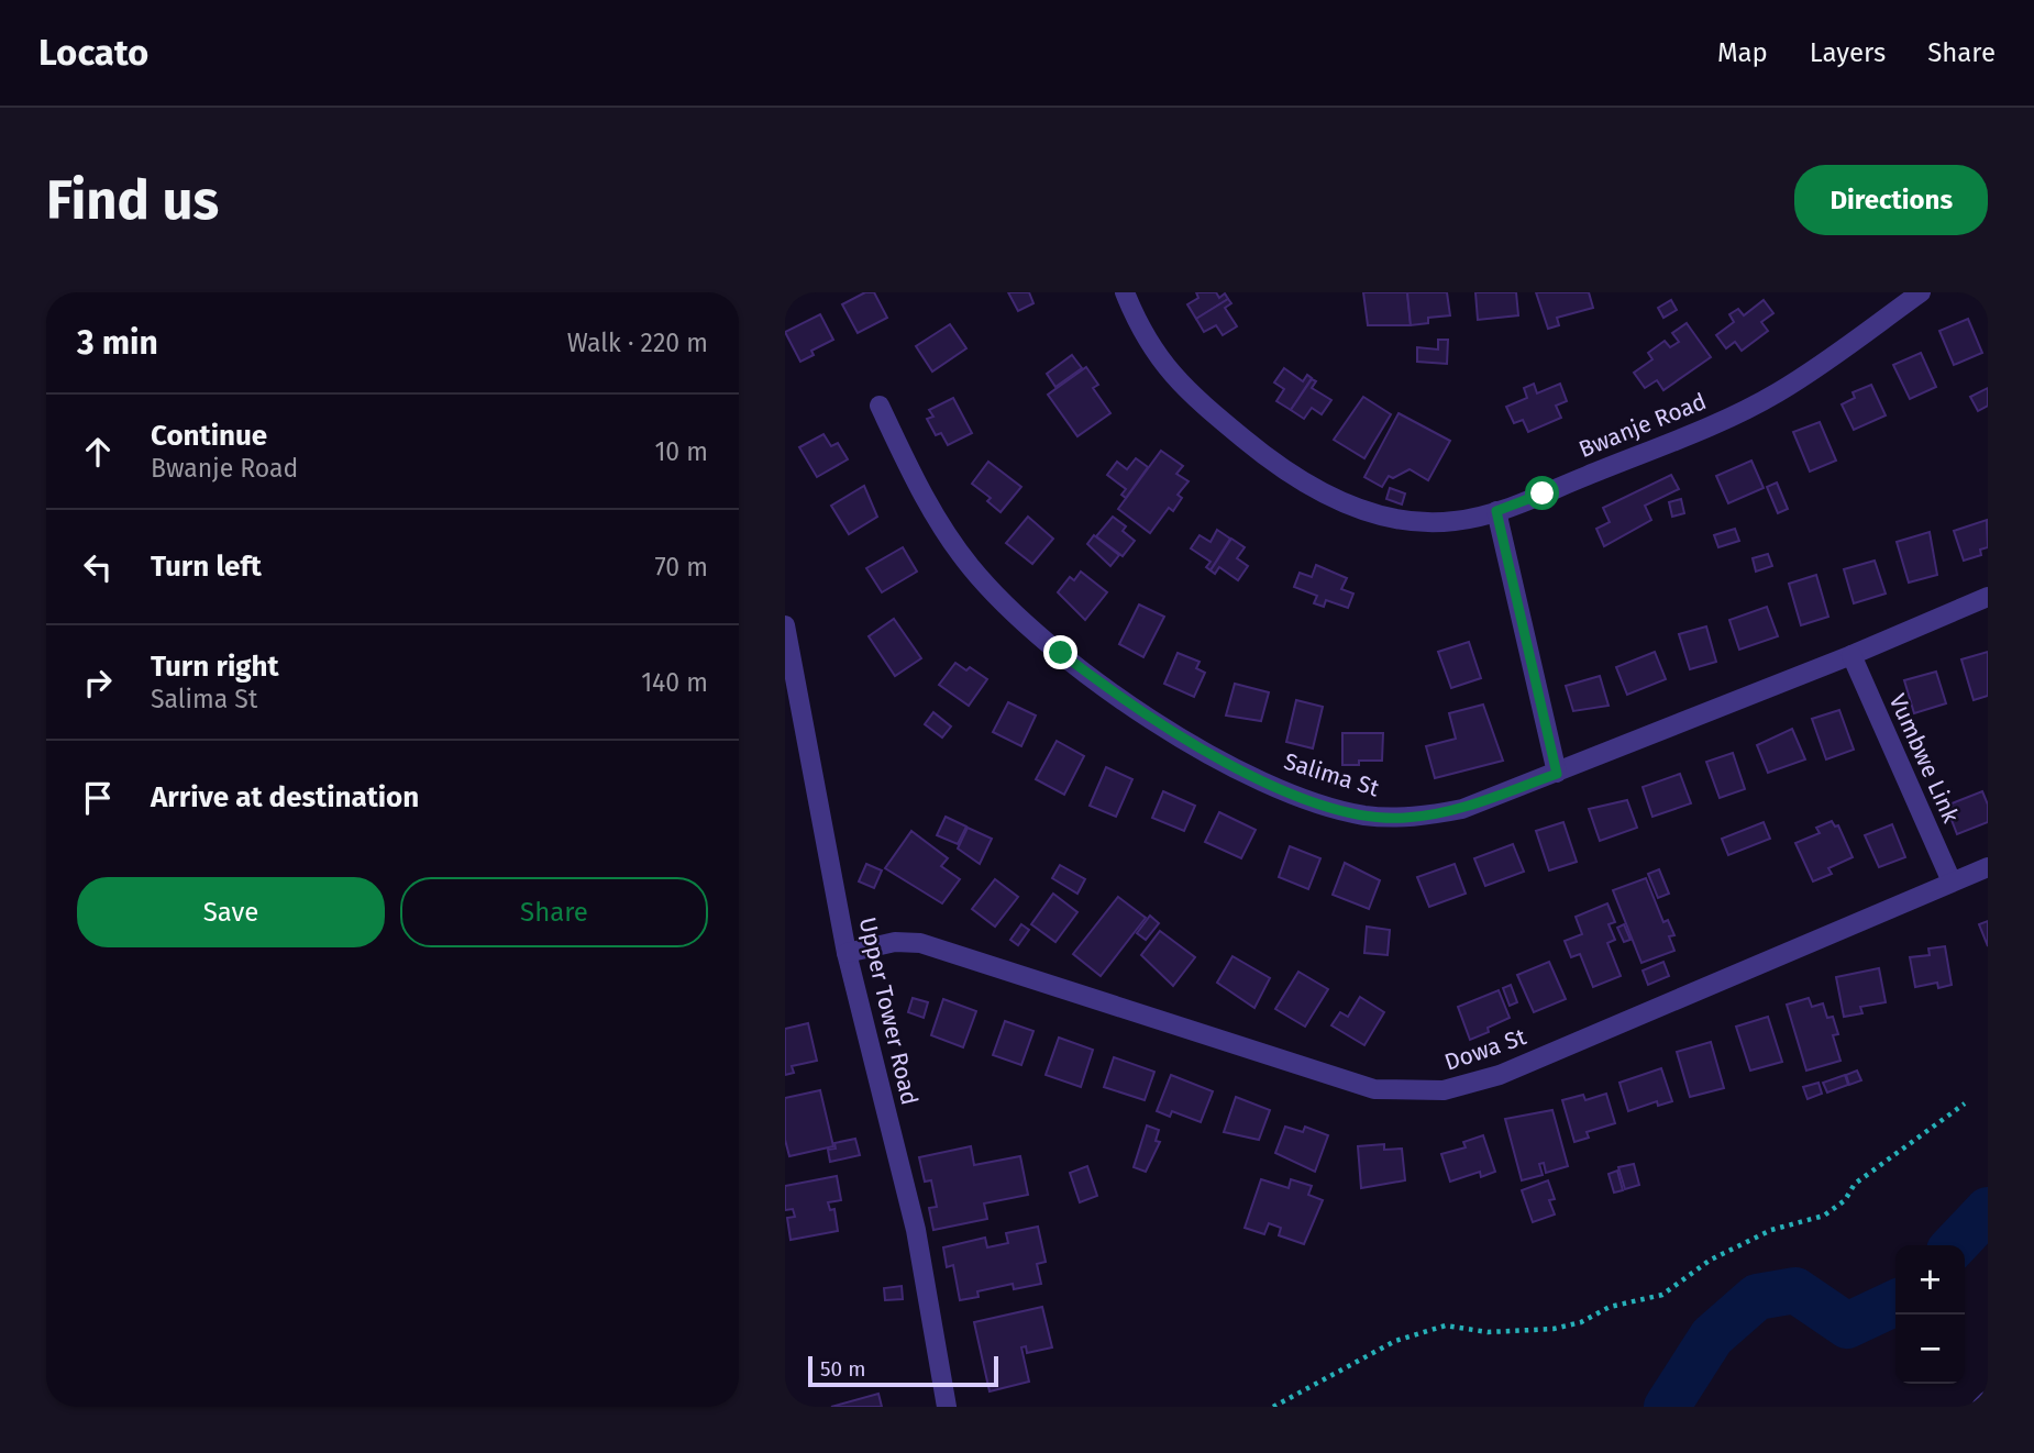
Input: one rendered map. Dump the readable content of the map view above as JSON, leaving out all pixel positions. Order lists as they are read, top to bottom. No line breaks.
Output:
{"streets":{"street":["Bwanje Road","Vumbwe Link","Salima St","Upper Tower Road","Dowa St"]},"crossings":[["Vumbwe Link","Salima St"],["Vumbwe Link","Dowa St"],["Upper Tower Road","Dowa St"]],"scale_bar":"50 m","page":{"header":"Locato","nav":["Map","Layers","Share"],"buttons":["Directions",["Save","Share"]],"title":"Find us","heading":["3 min","Walk · 220 m"],"list":[["Continue","Bwanje Road","10 m"],["Turn left","70 m"],["Turn right","Salima St","140 m"],"Arrive at destination"],"map_buttons":["+","−"],"scale":"50 m"}}
